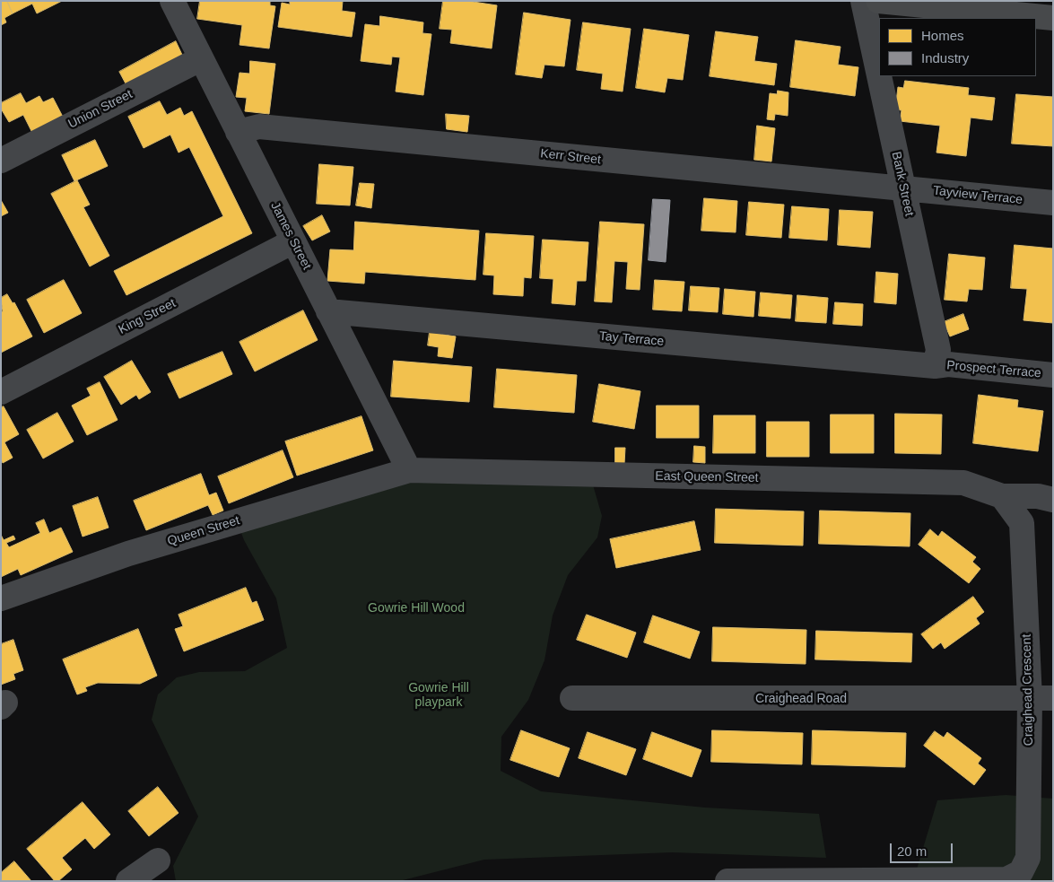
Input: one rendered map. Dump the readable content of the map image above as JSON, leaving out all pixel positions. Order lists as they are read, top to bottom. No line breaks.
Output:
{"streets":{"street":["Union Street","Kerr Street","Bank Street","Tayview Terrace","James Street","King Street","Tay Terrace","Prospect Terrace","East Queen Street","Queen Street","Craighead Crescent","Craighead Road"]},"crossings":[["Union Street","James Street"],["Kerr Street","Bank Street"],["Kerr Street","Tayview Terrace"],["Kerr Street","James Street"],["Bank Street","Tayview Terrace"],["Bank Street","Tay Terrace"],["Bank Street","Prospect Terrace"],["James Street","King Street"],["James Street","Tay Terrace"],["James Street","East Queen Street"],["James Street","Queen Street"],["Tay Terrace","Prospect Terrace"],["East Queen Street","Queen Street"],["East Queen Street","Craighead Crescent"],["Craighead Crescent","Craighead Road"]],"parks":["Gowrie Hill Wood","Gowrie Hill playpark"],"legend":["Homes","Industry"],"scale_bar":"20 m"}
